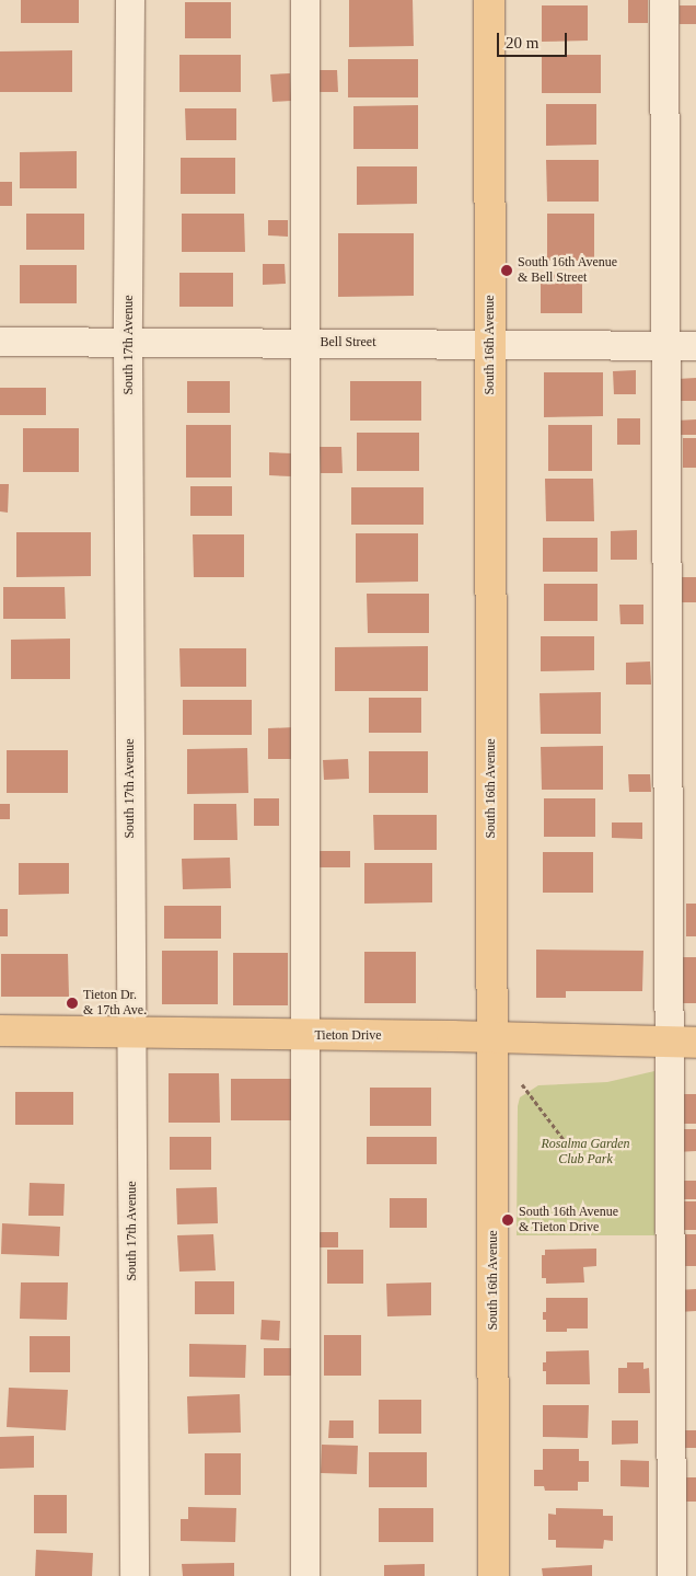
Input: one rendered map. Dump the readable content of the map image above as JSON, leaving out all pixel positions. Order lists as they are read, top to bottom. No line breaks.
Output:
{"streets":{"main road":["South 16th Avenue","Tieton Drive"],"street":["Bell Street","South 17th Avenue"]},"crossings":[["Bell Street","South 17th Avenue"],["Bell Street","South 16th Avenue"],["South 17th Avenue","Tieton Drive"],["South 16th Avenue","Tieton Drive"]],"parks":["Rosalma Garden Club Park"],"places":["South 16th Avenue & Bell Street","Tieton Dr. & 17th Ave.","South 16th Avenue & Tieton Drive"],"scale_bar":"20 m"}
